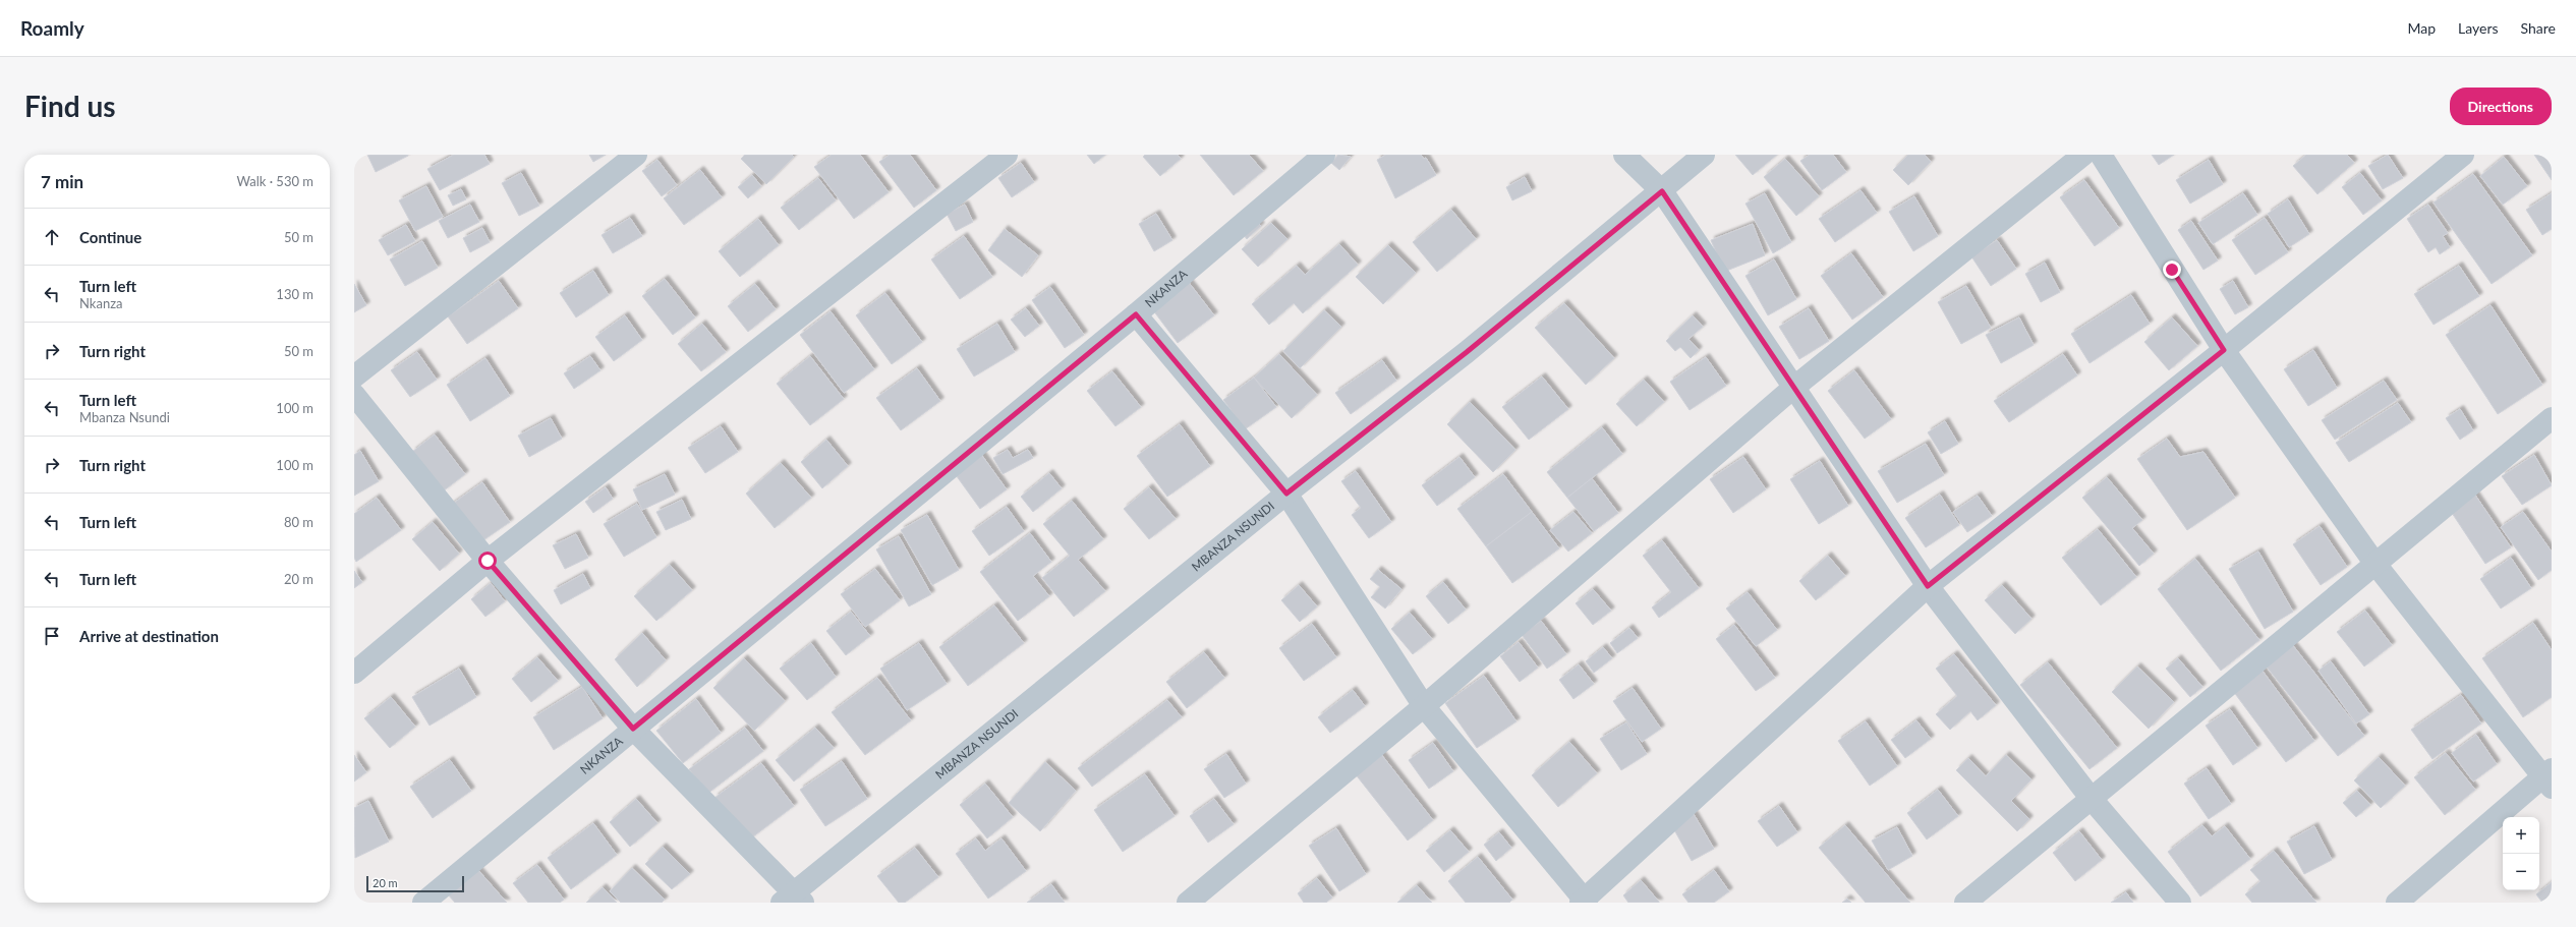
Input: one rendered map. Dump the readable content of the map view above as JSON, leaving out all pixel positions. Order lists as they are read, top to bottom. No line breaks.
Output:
{"streets":{"street":["NKANZA","MBANZA NSUNDI"]},"scale_bar":"20 m","page":{"header":"Roamly","nav":["Map","Layers","Share"],"buttons":"Directions","title":"Find us","heading":["7 min","Walk · 530 m"],"list":[["Continue","50 m"],["Turn left","Nkanza","130 m"],["Turn right","50 m"],["Turn left","Mbanza Nsundi","100 m"],["Turn right","100 m"],["Turn left","80 m"],["Turn left","20 m"],"Arrive at destination"],"map_buttons":["+","−"],"scale":"20 m"}}
